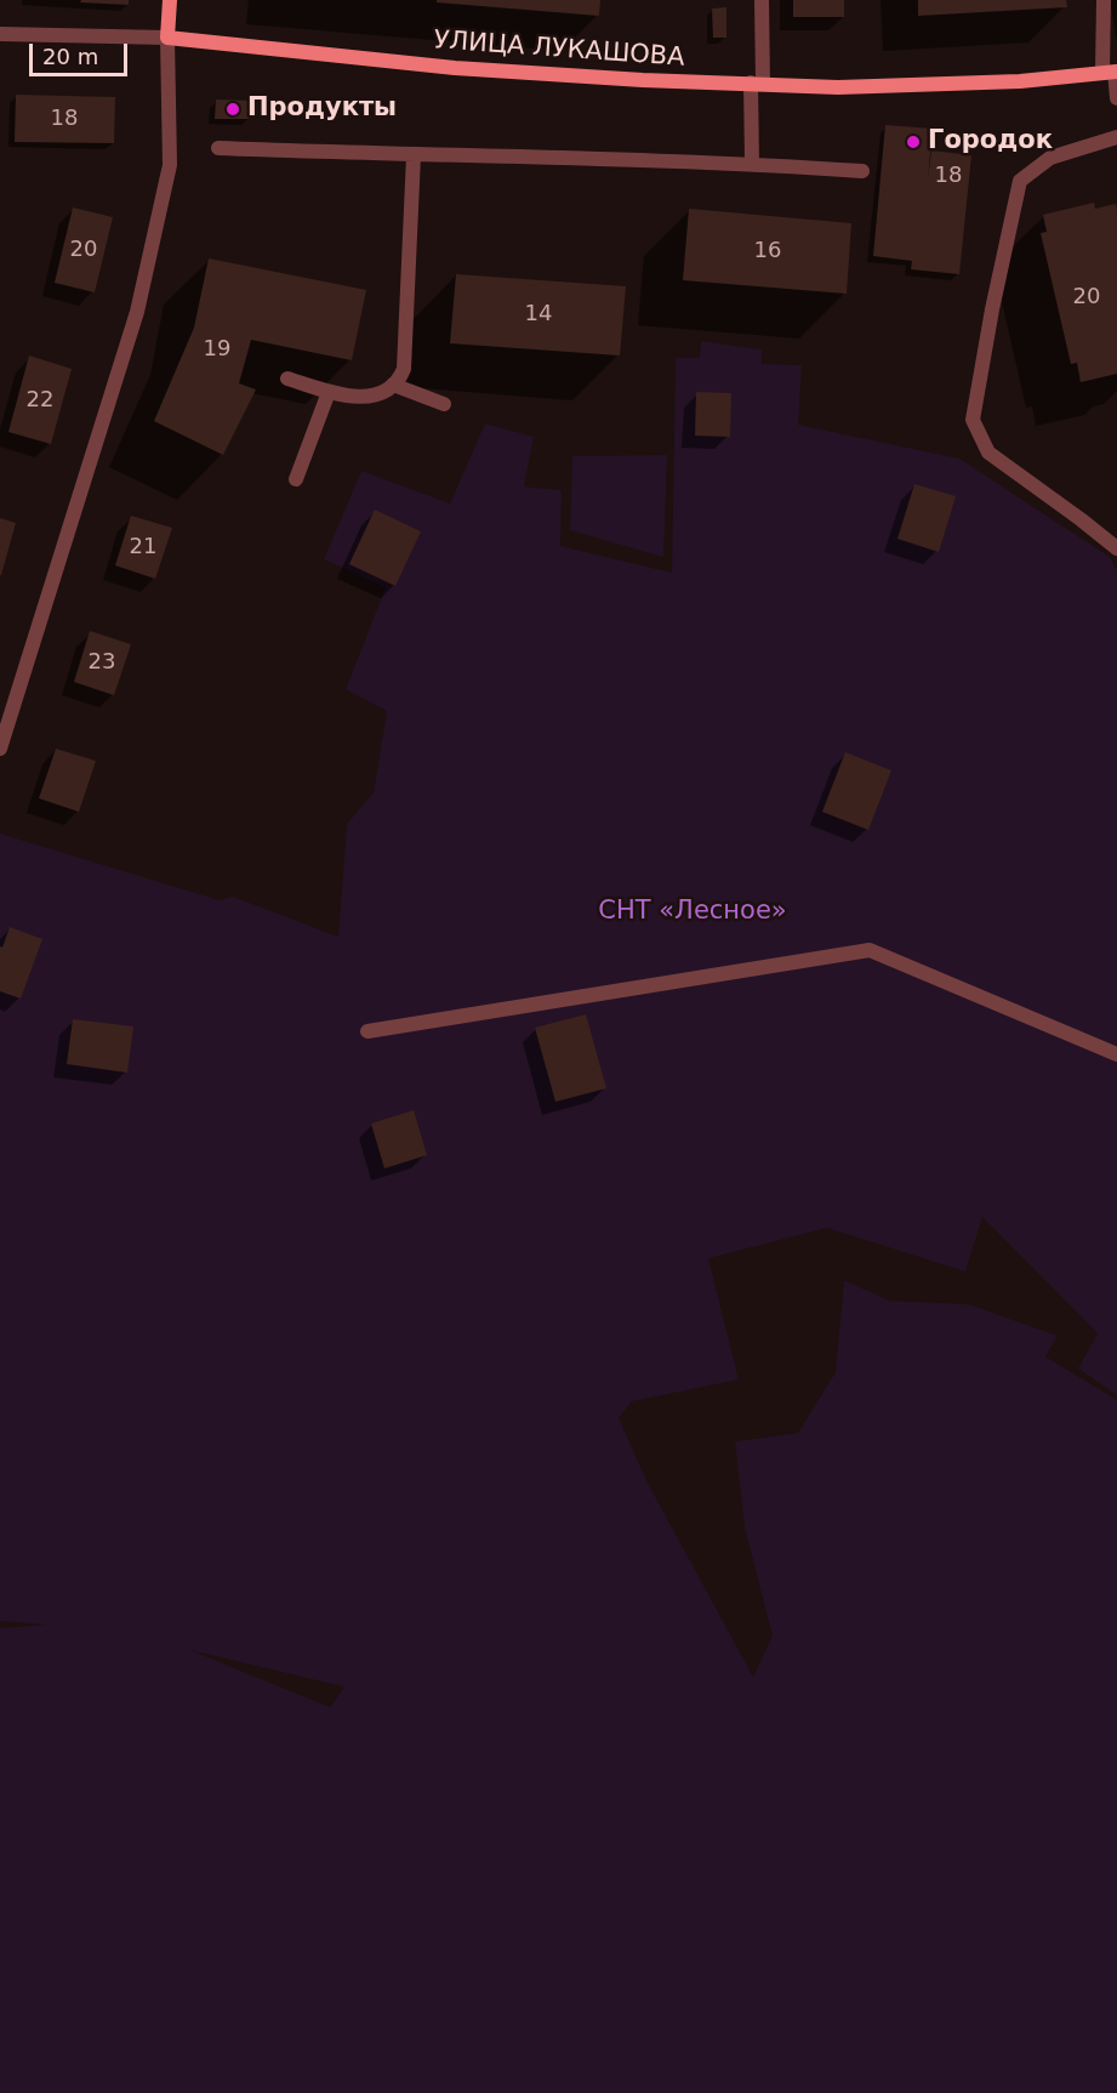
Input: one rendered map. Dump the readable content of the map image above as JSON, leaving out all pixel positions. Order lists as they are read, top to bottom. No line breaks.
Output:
{"streets":{"main road":["УЛИЦА ЛУКАШОВА"]},"parks":["СНТ «Лесное»"],"places":["Продукты","Городок"],"house_numbers":["18","18","20","16","20","14","19","22","21","23"],"scale_bar":"20 m"}
